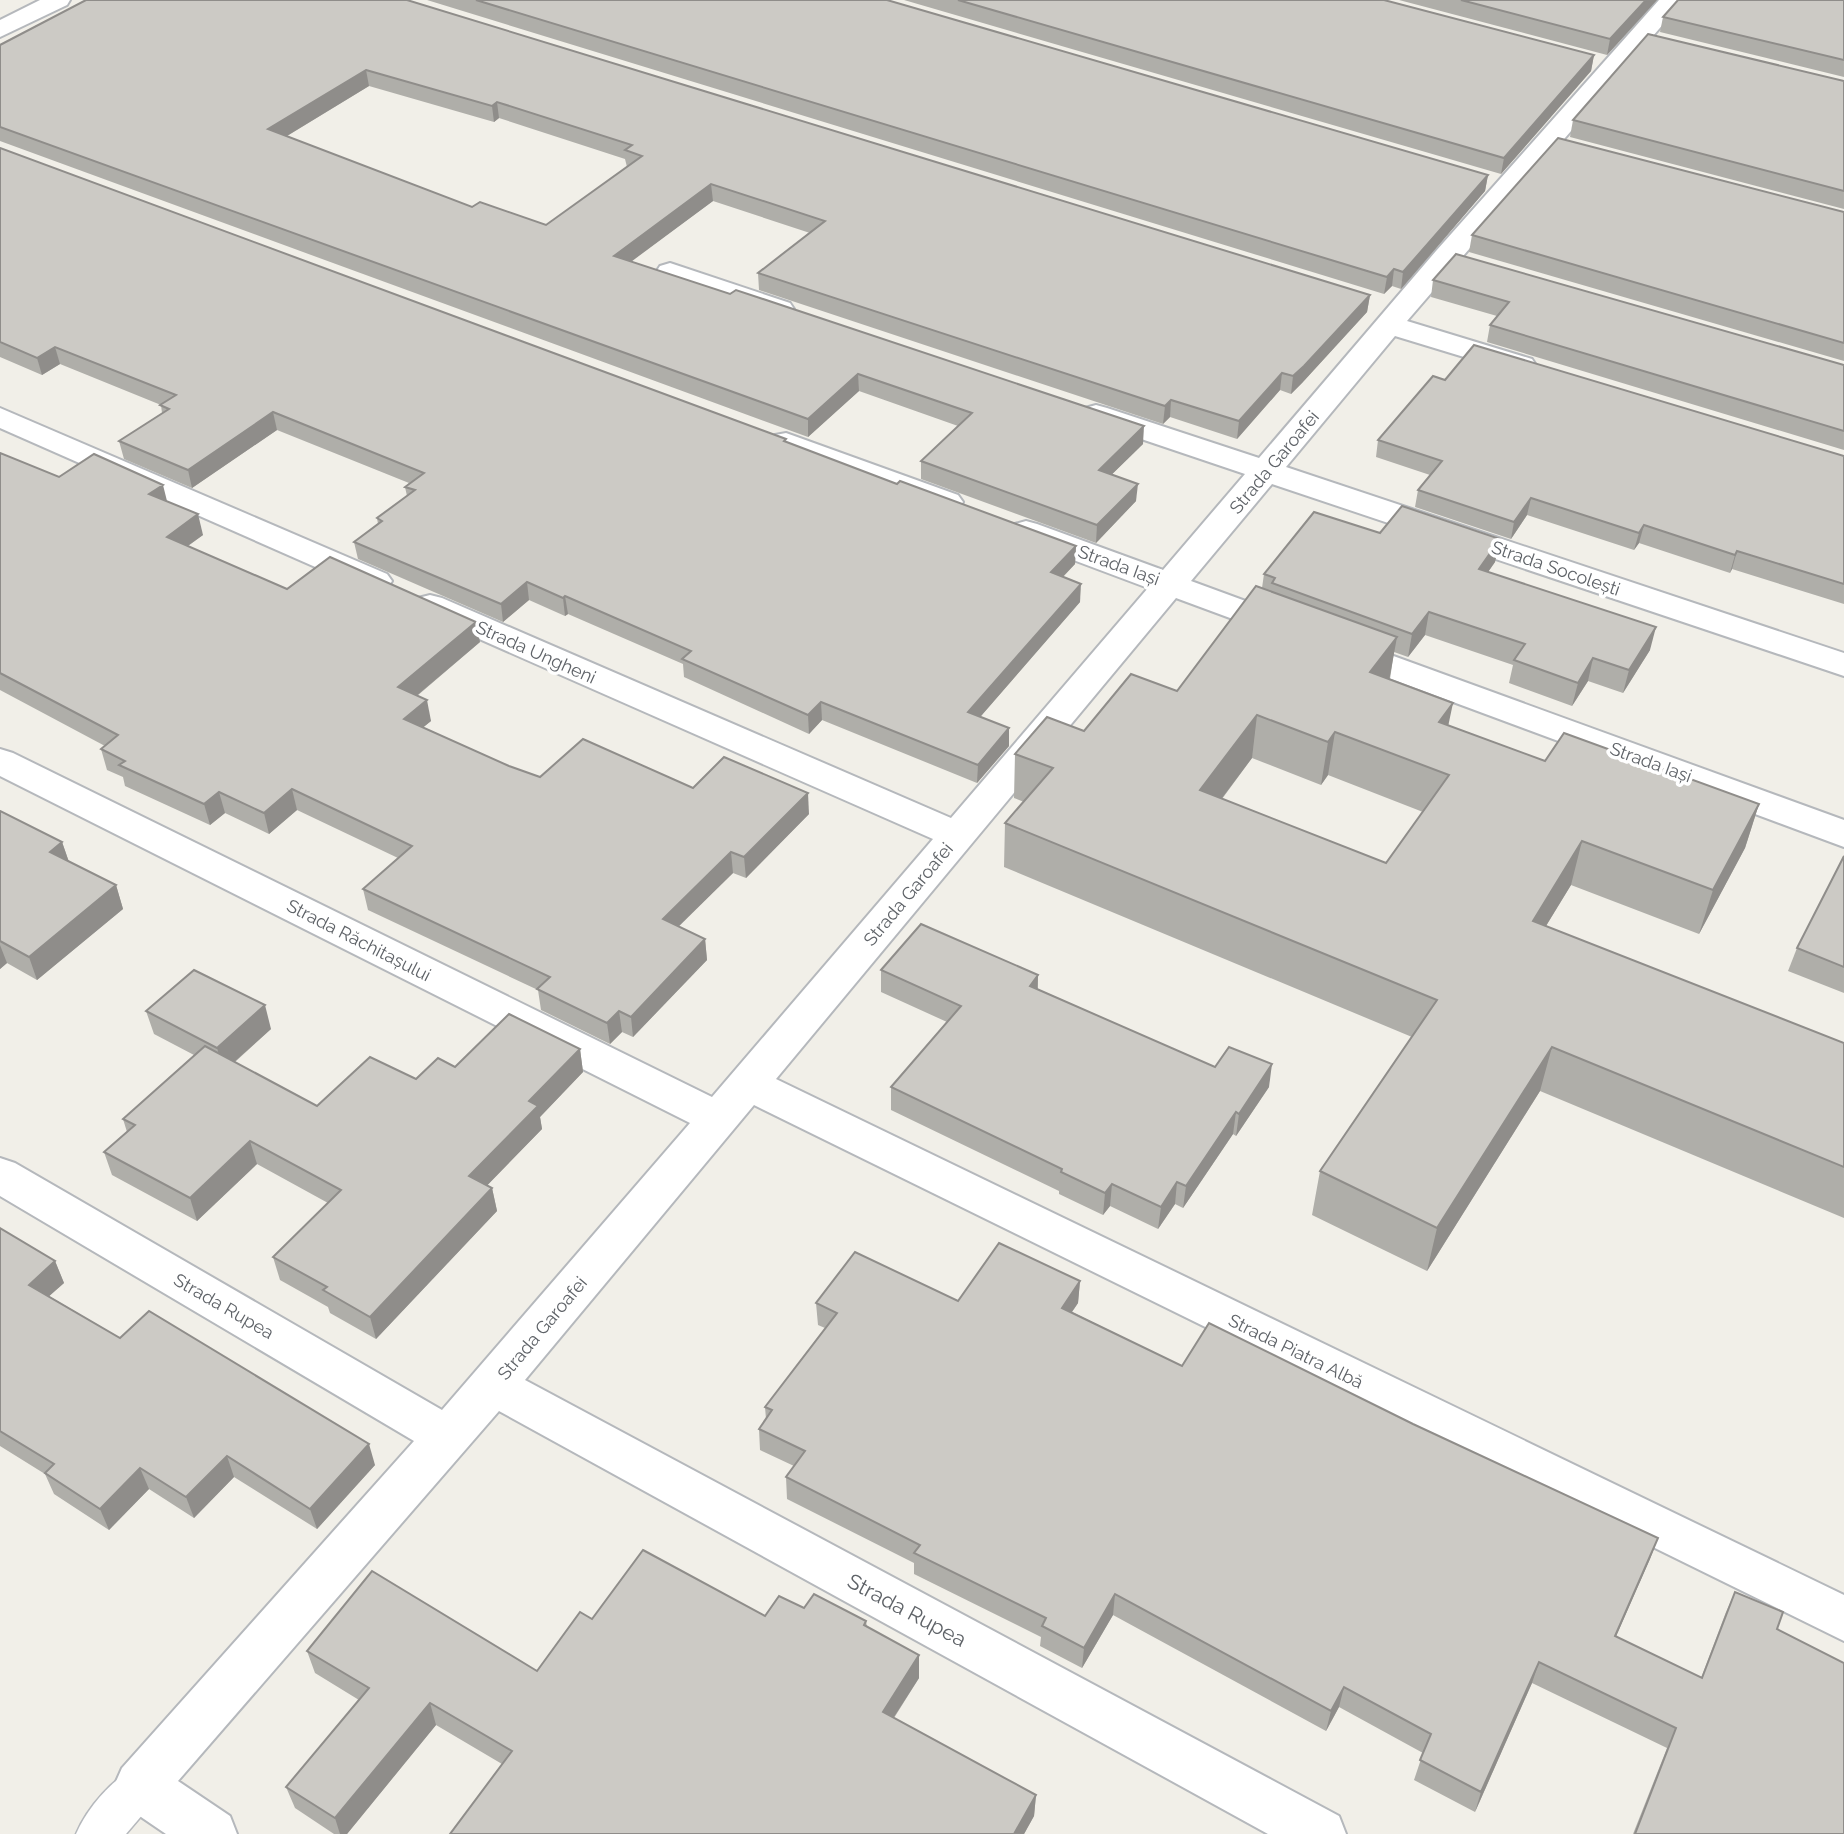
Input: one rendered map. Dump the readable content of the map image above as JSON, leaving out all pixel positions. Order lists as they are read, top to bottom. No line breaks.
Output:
{"streets":{"street":["Strada Garoafei","Strada Iași","Strada Socolești","Strada Ungheni","Strada Răchitașului","Strada Rupea","Strada Piatra Albă"]},"crossings":[["Strada Garoafei","Strada Iași"],["Strada Garoafei","Strada Socolești"],["Strada Garoafei","Strada Ungheni"],["Strada Garoafei","Strada Răchitașului"],["Strada Garoafei","Strada Rupea"],["Strada Garoafei","Strada Piatra Albă"]]}
